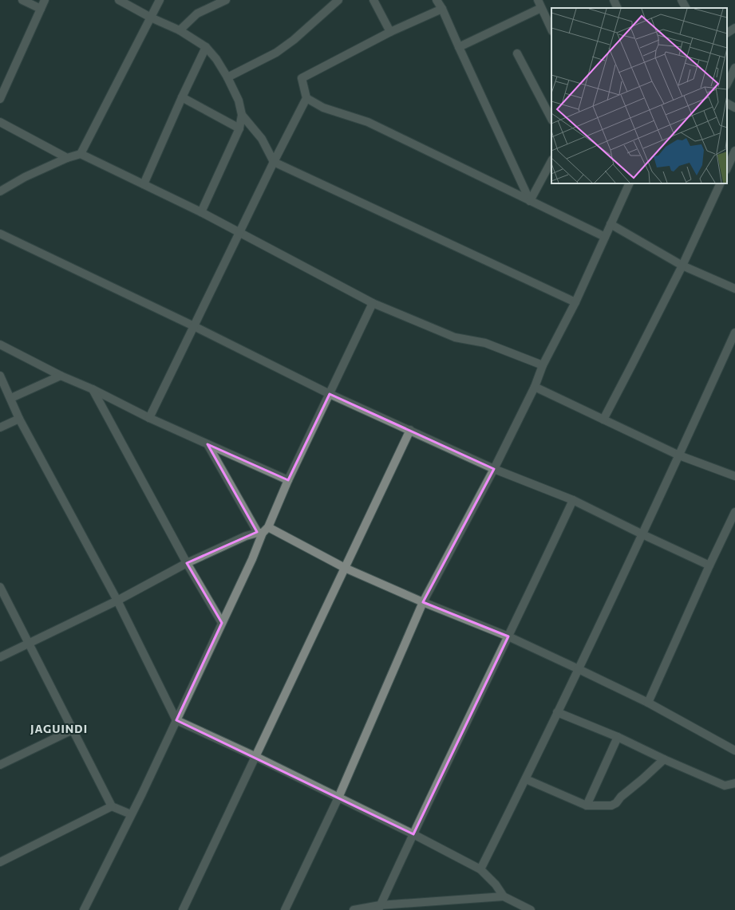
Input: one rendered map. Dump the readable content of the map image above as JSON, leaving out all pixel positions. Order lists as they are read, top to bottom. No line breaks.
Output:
{"districts":["JAGUINDI"]}
